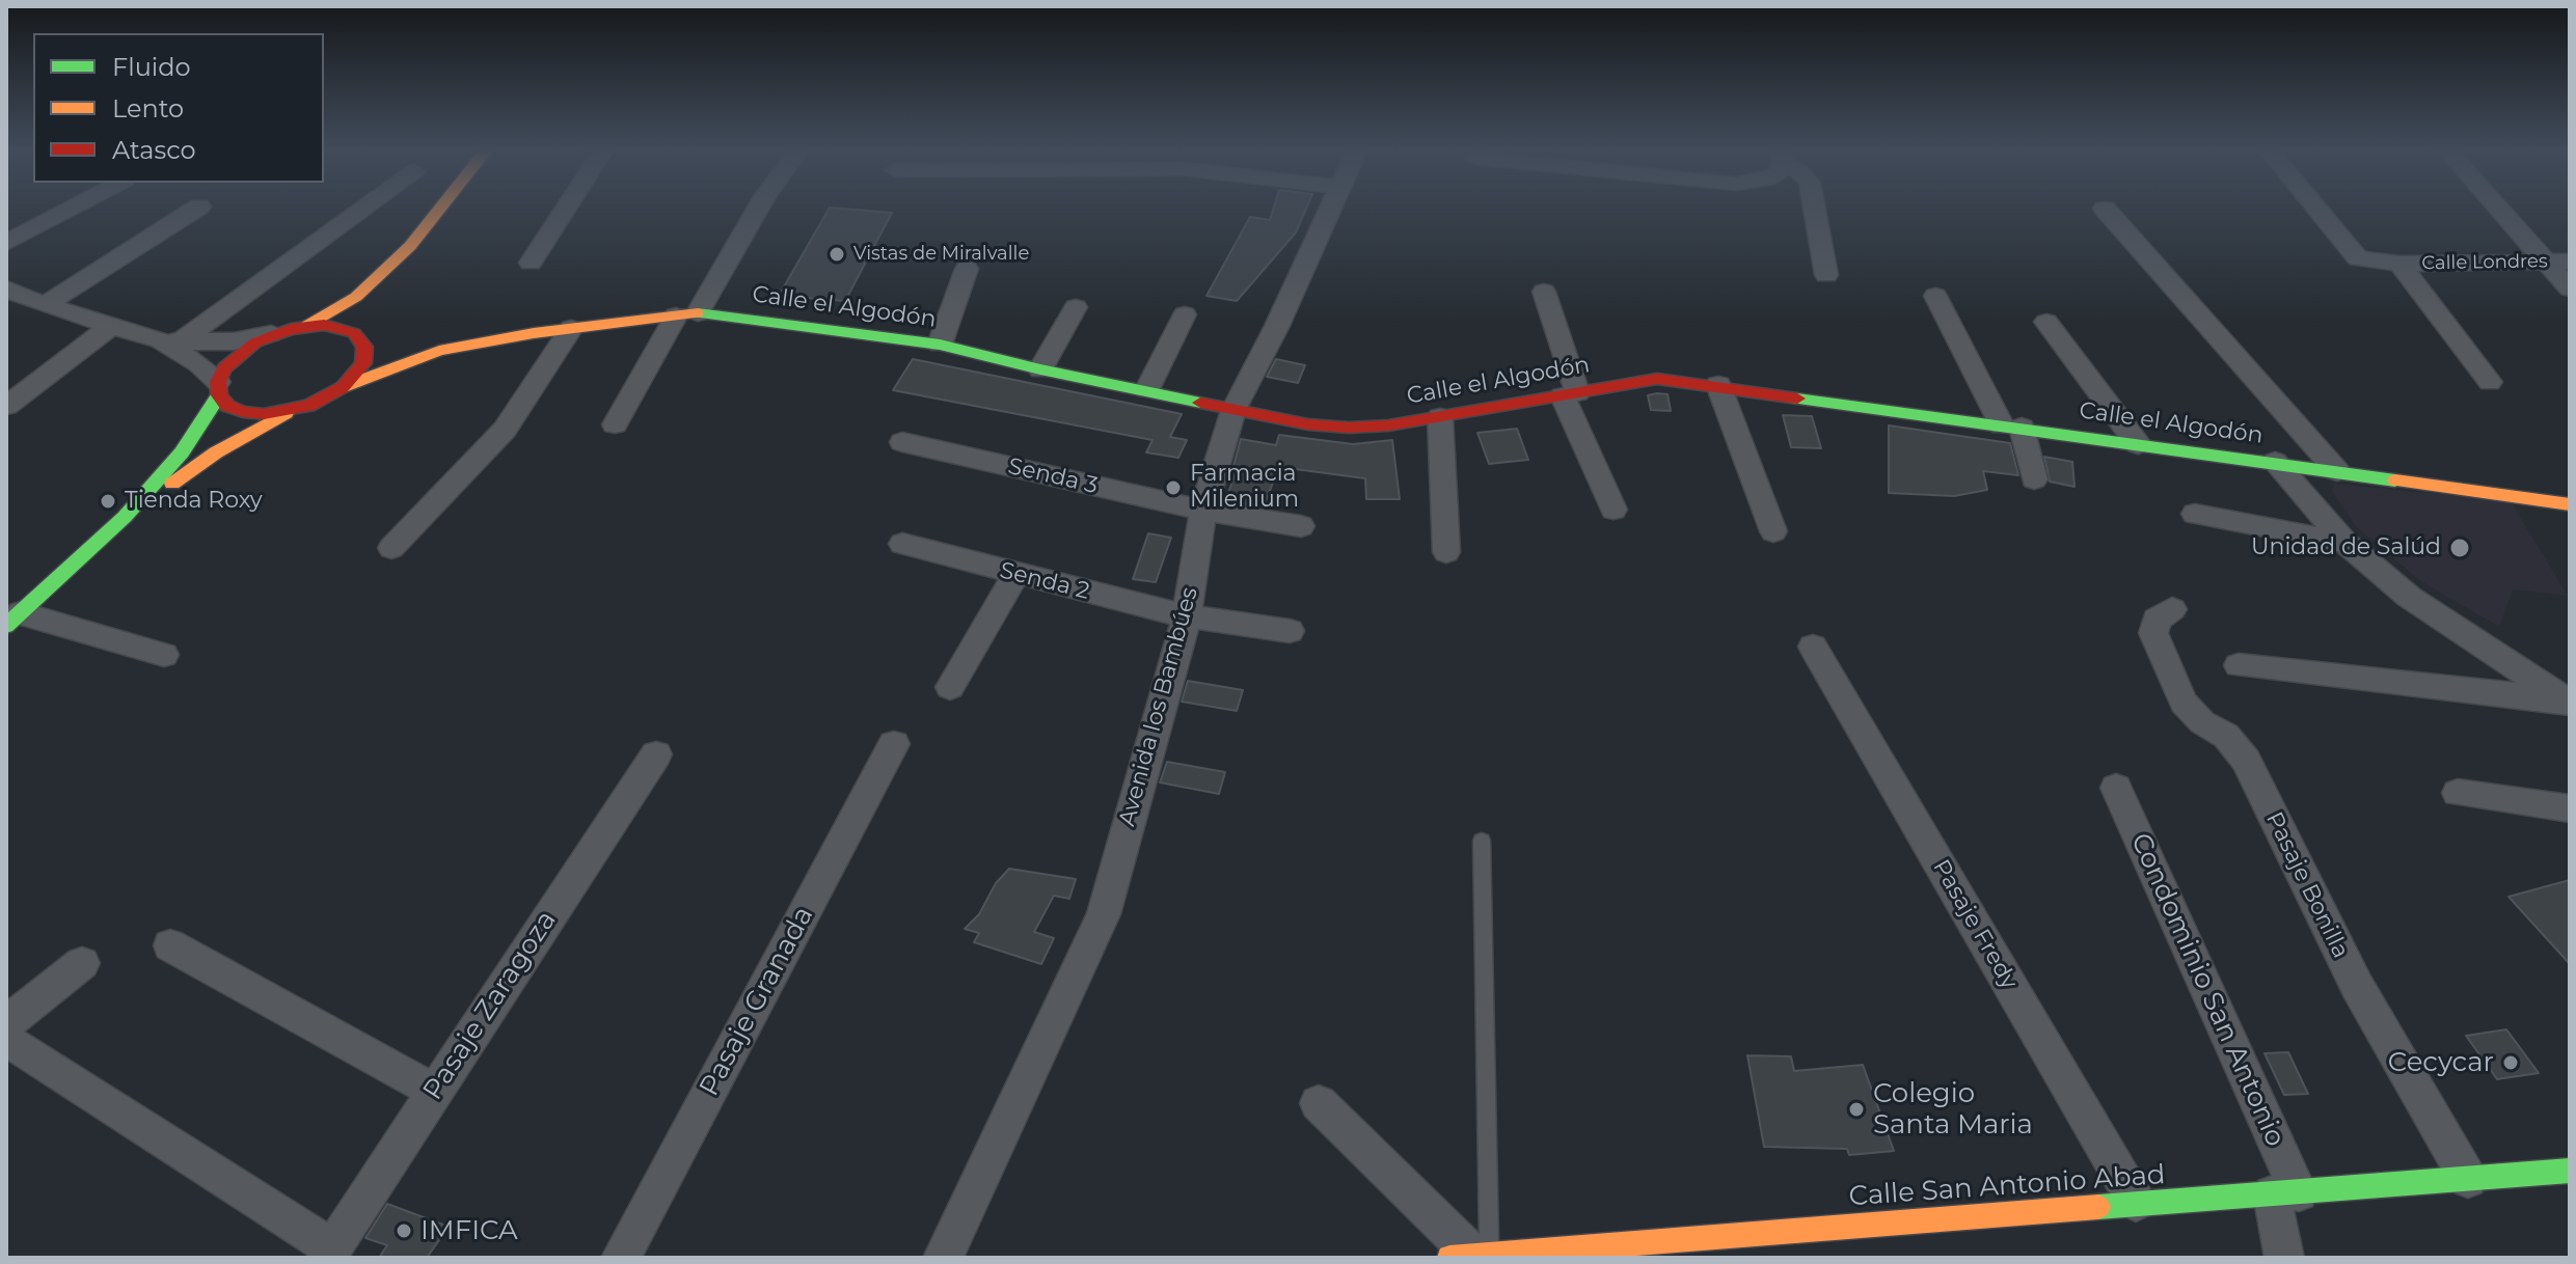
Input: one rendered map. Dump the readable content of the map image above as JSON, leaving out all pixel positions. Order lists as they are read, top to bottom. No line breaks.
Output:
{"streets":{"street":["Calle Londres","Calle el Algodón","Senda 3","Senda 2","Avenida los Bambúes","Pasaje Bonilla","Pasaje Fredy","Condominio San Antonio","Pasaje Granada","Pasaje Zaragoza","Calle San Antonio Abad"]},"crossings":[["Calle el Algodón","Avenida los Bambúes"],["Senda 3","Avenida los Bambúes"],["Senda 2","Avenida los Bambúes"],["Pasaje Bonilla","Calle San Antonio Abad"],["Pasaje Fredy","Calle San Antonio Abad"],["Condominio San Antonio","Calle San Antonio Abad"]],"places":["Vistas de Miralvalle","Farmacia Milenium","Tienda Roxy","Unidad de Salúd","Cecycar","Colegio Santa Maria","IMFICA"],"legend":["Fluido","Lento","Atasco"]}
